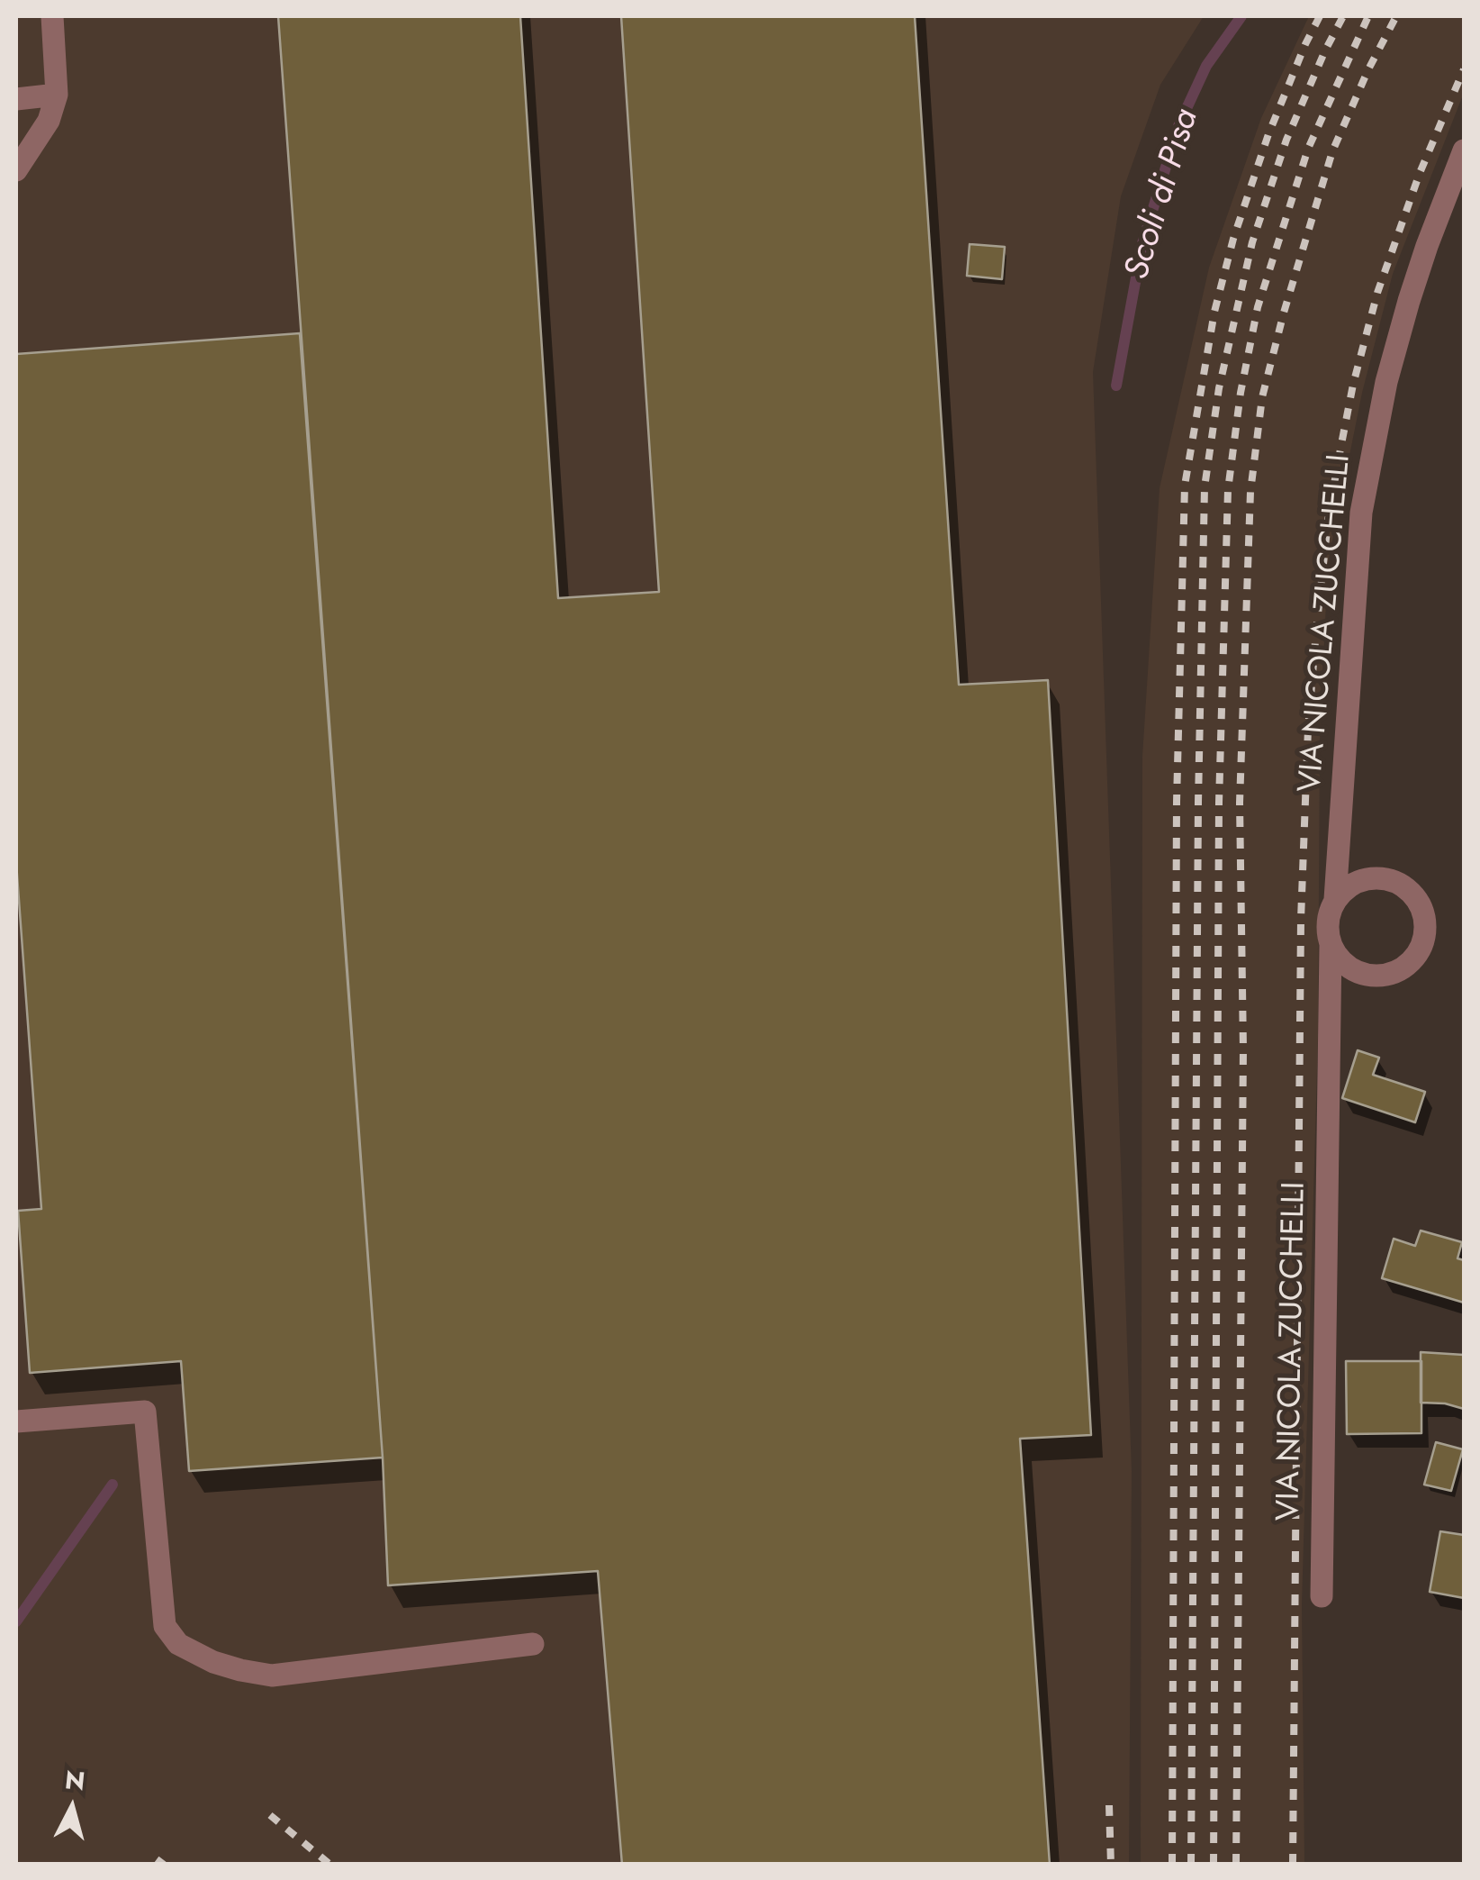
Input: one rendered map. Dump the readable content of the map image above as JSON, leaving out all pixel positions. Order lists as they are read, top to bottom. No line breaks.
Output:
{"streets":{"street":["VIA NICOLA ZUCCHELLI"]},"water":["Scoli di Pisa"],"north":"top"}
